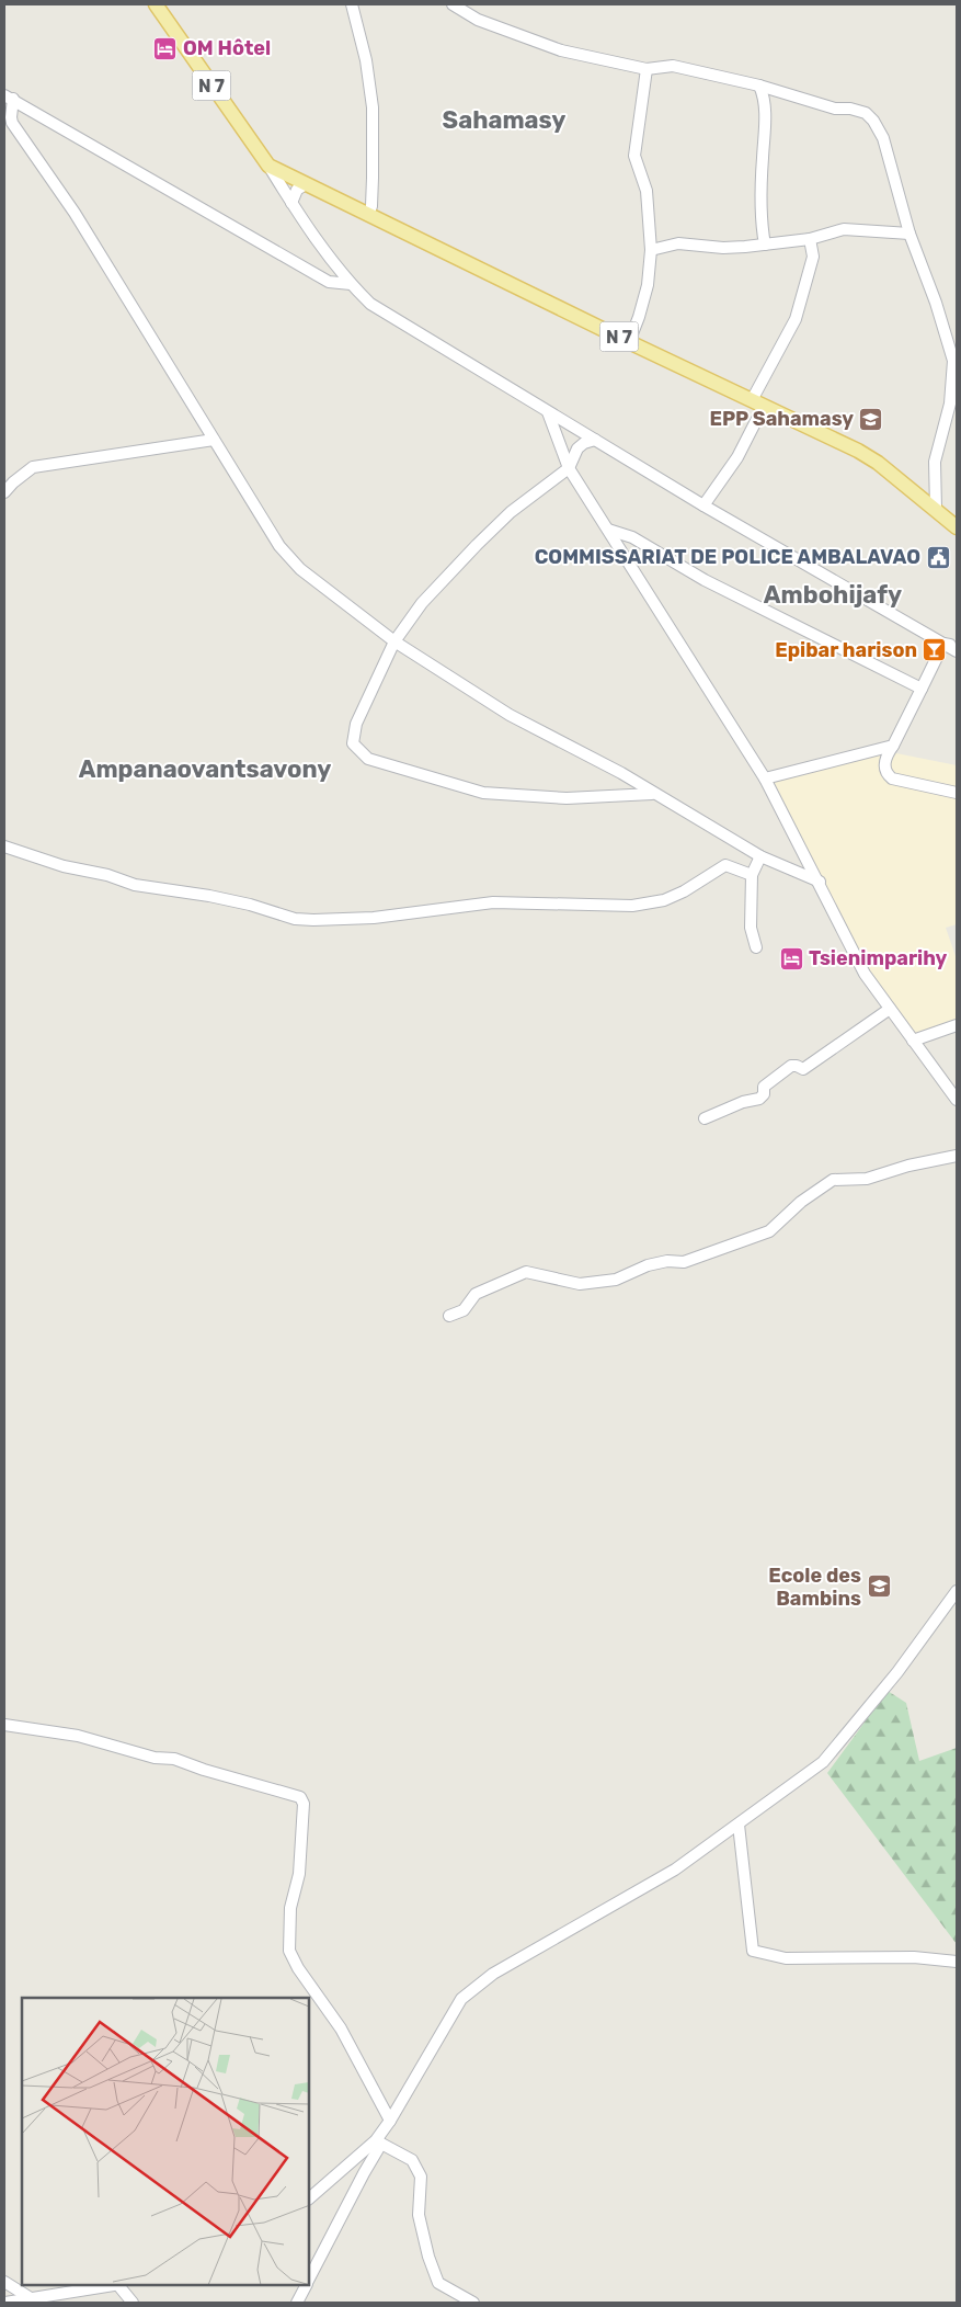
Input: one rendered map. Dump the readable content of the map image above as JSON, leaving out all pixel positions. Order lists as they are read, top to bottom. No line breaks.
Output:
{"streets":{"main road":["N 7"]},"districts":["Sahamasy","Ambohijafy","Ampanaovantsavony"],"places":{"hotel":["OM Hôtel","Tsienimparihy"],"school or university":["EPP Sahamasy","Ecole des Bambins"],"public building":["COMMISSARIAT DE POLICE AMBALAVAO"],"bar":["Epibar harison"]}}
